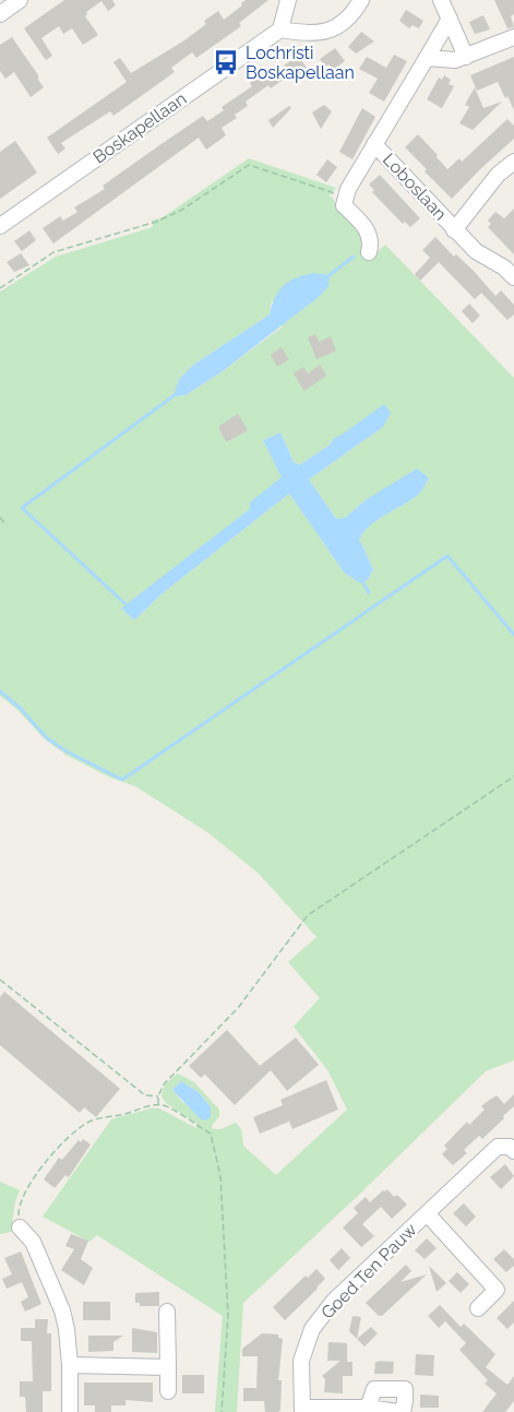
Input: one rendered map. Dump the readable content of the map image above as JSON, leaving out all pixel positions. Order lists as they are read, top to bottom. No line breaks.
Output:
{"streets":{"street":["Boskapellaan","Loboslaan","Goed Ten Pauw"]},"places":{"bus stop":["Lochristi Boskapellaan"]}}
